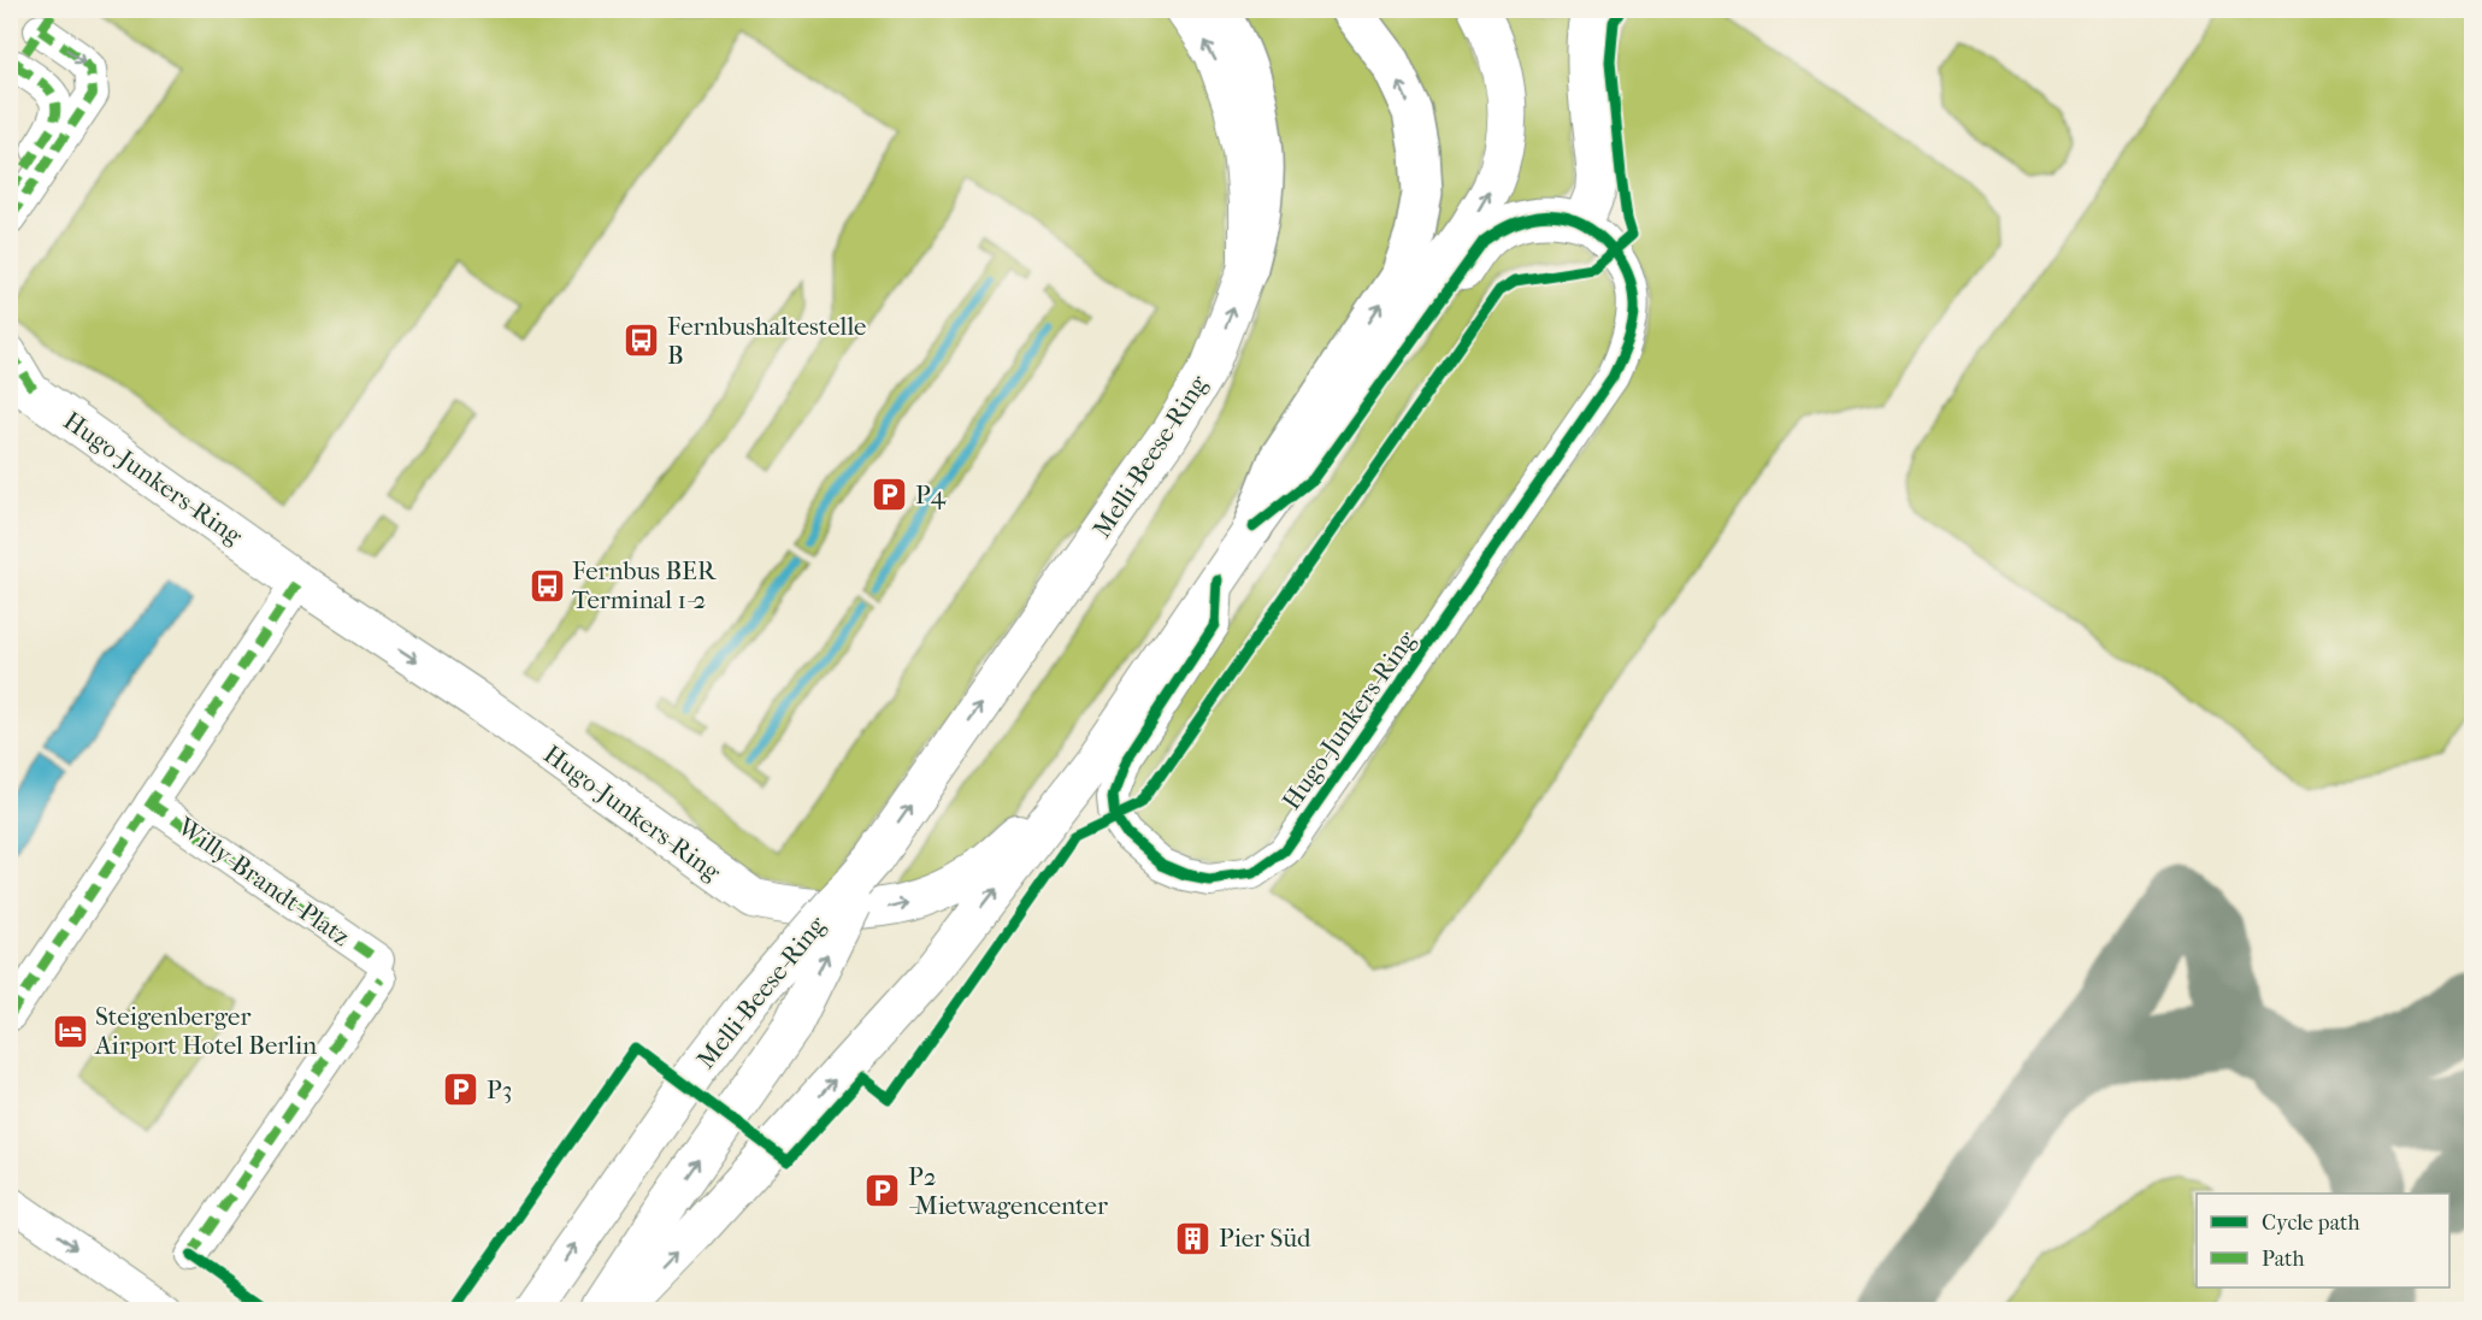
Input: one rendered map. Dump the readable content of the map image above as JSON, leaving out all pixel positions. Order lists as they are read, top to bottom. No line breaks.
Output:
{"streets":{"street":["Melli-Beese-Ring","Hugo-Junkers-Ring","Willy-Brandt-Platz"]},"crossings":[["Hugo-Junkers-Ring","Willy-Brandt-Platz"]],"one_way":["Melli-Beese-Ring"],"places":{"bus stop":["Fernbushaltestelle B","Fernbus BER Terminal 1-2"],"parking":["P4","P3","P2 -Mietwagencenter"],"hotel":["Steigenberger Airport Hotel Berlin"],"building":["Pier Süd"]},"legend":["Cycle path","Path"]}
